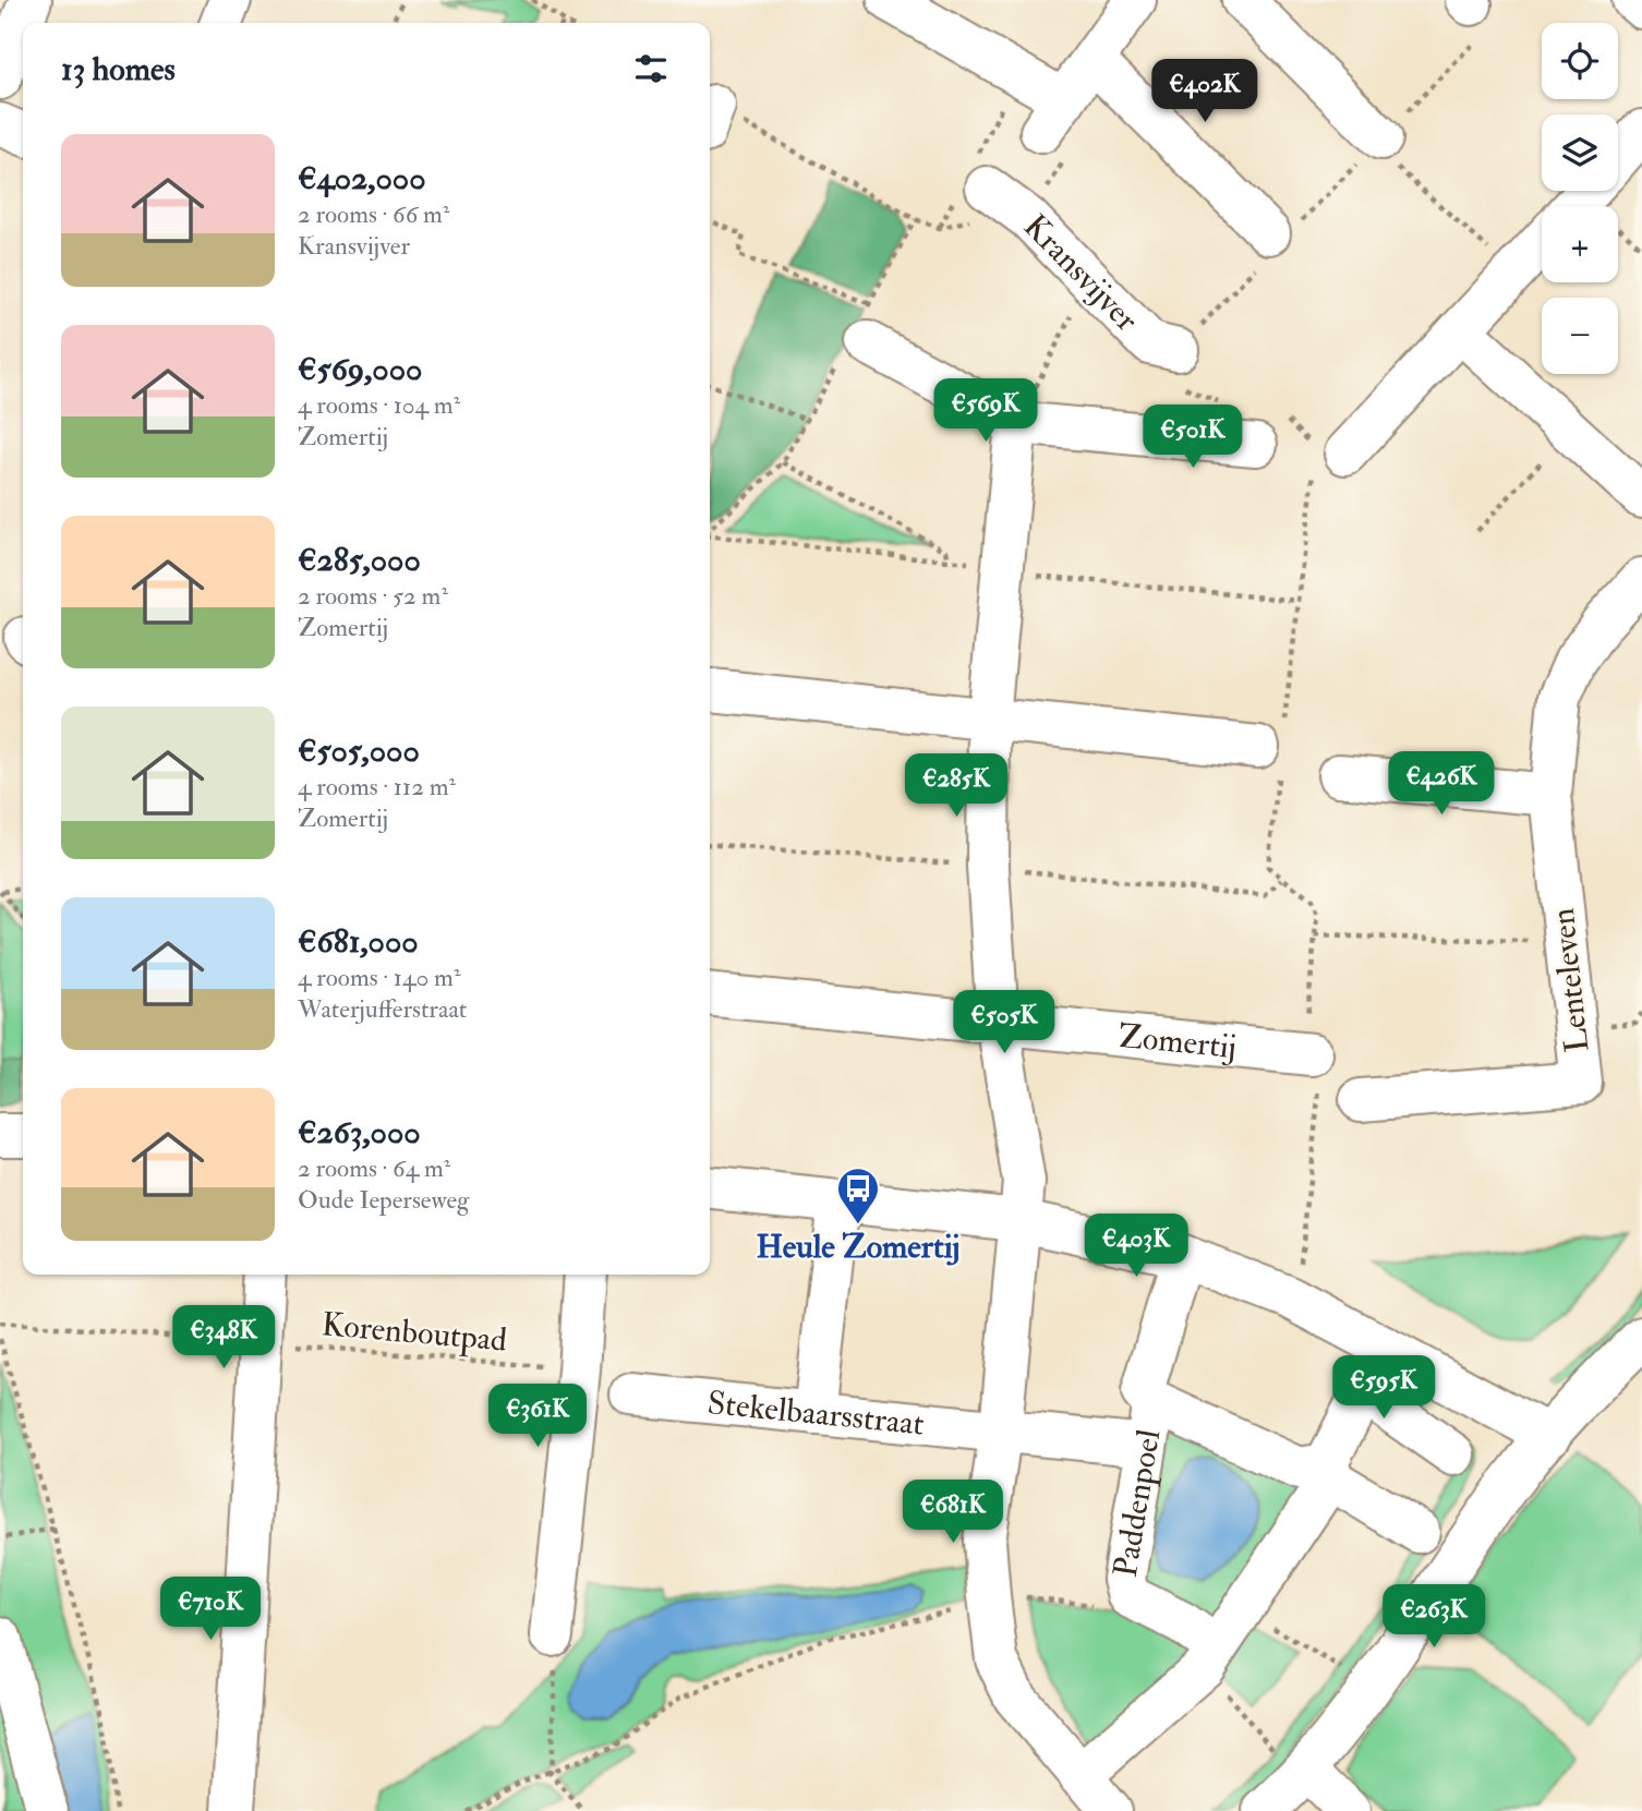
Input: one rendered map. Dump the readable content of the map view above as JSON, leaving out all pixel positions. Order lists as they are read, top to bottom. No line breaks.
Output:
{"streets":{"street":["Kransvijver","Lenteleven","Zomertij","Stekelbaarsstraat","Paddenpoel"],"path":["Korenboutpad"]},"places":{"bus stop":["Heule Zomertij"]},"page":{"map_buttons":["+","−"],"heading":"13 homes","price":["€402K","€569K","€501K","€426K","€285K","€505K","€403K","€348K","€595K","€361K","€681K","€710K","€263K"],"list":[{"name":"€402,000","note":"2 rooms · 66 m² · Kransvijver"},{"name":"€569,000","note":"4 rooms · 104 m² · Zomertij"},{"name":"€285,000","note":"2 rooms · 52 m² · Zomertij"},{"name":"€505,000","note":"4 rooms · 112 m² · Zomertij"},{"name":"€681,000","note":"4 rooms · 140 m² · Waterjufferstraat"},{"name":"€263,000","note":"2 rooms · 64 m² · Oude Ieperseweg"}]}}
